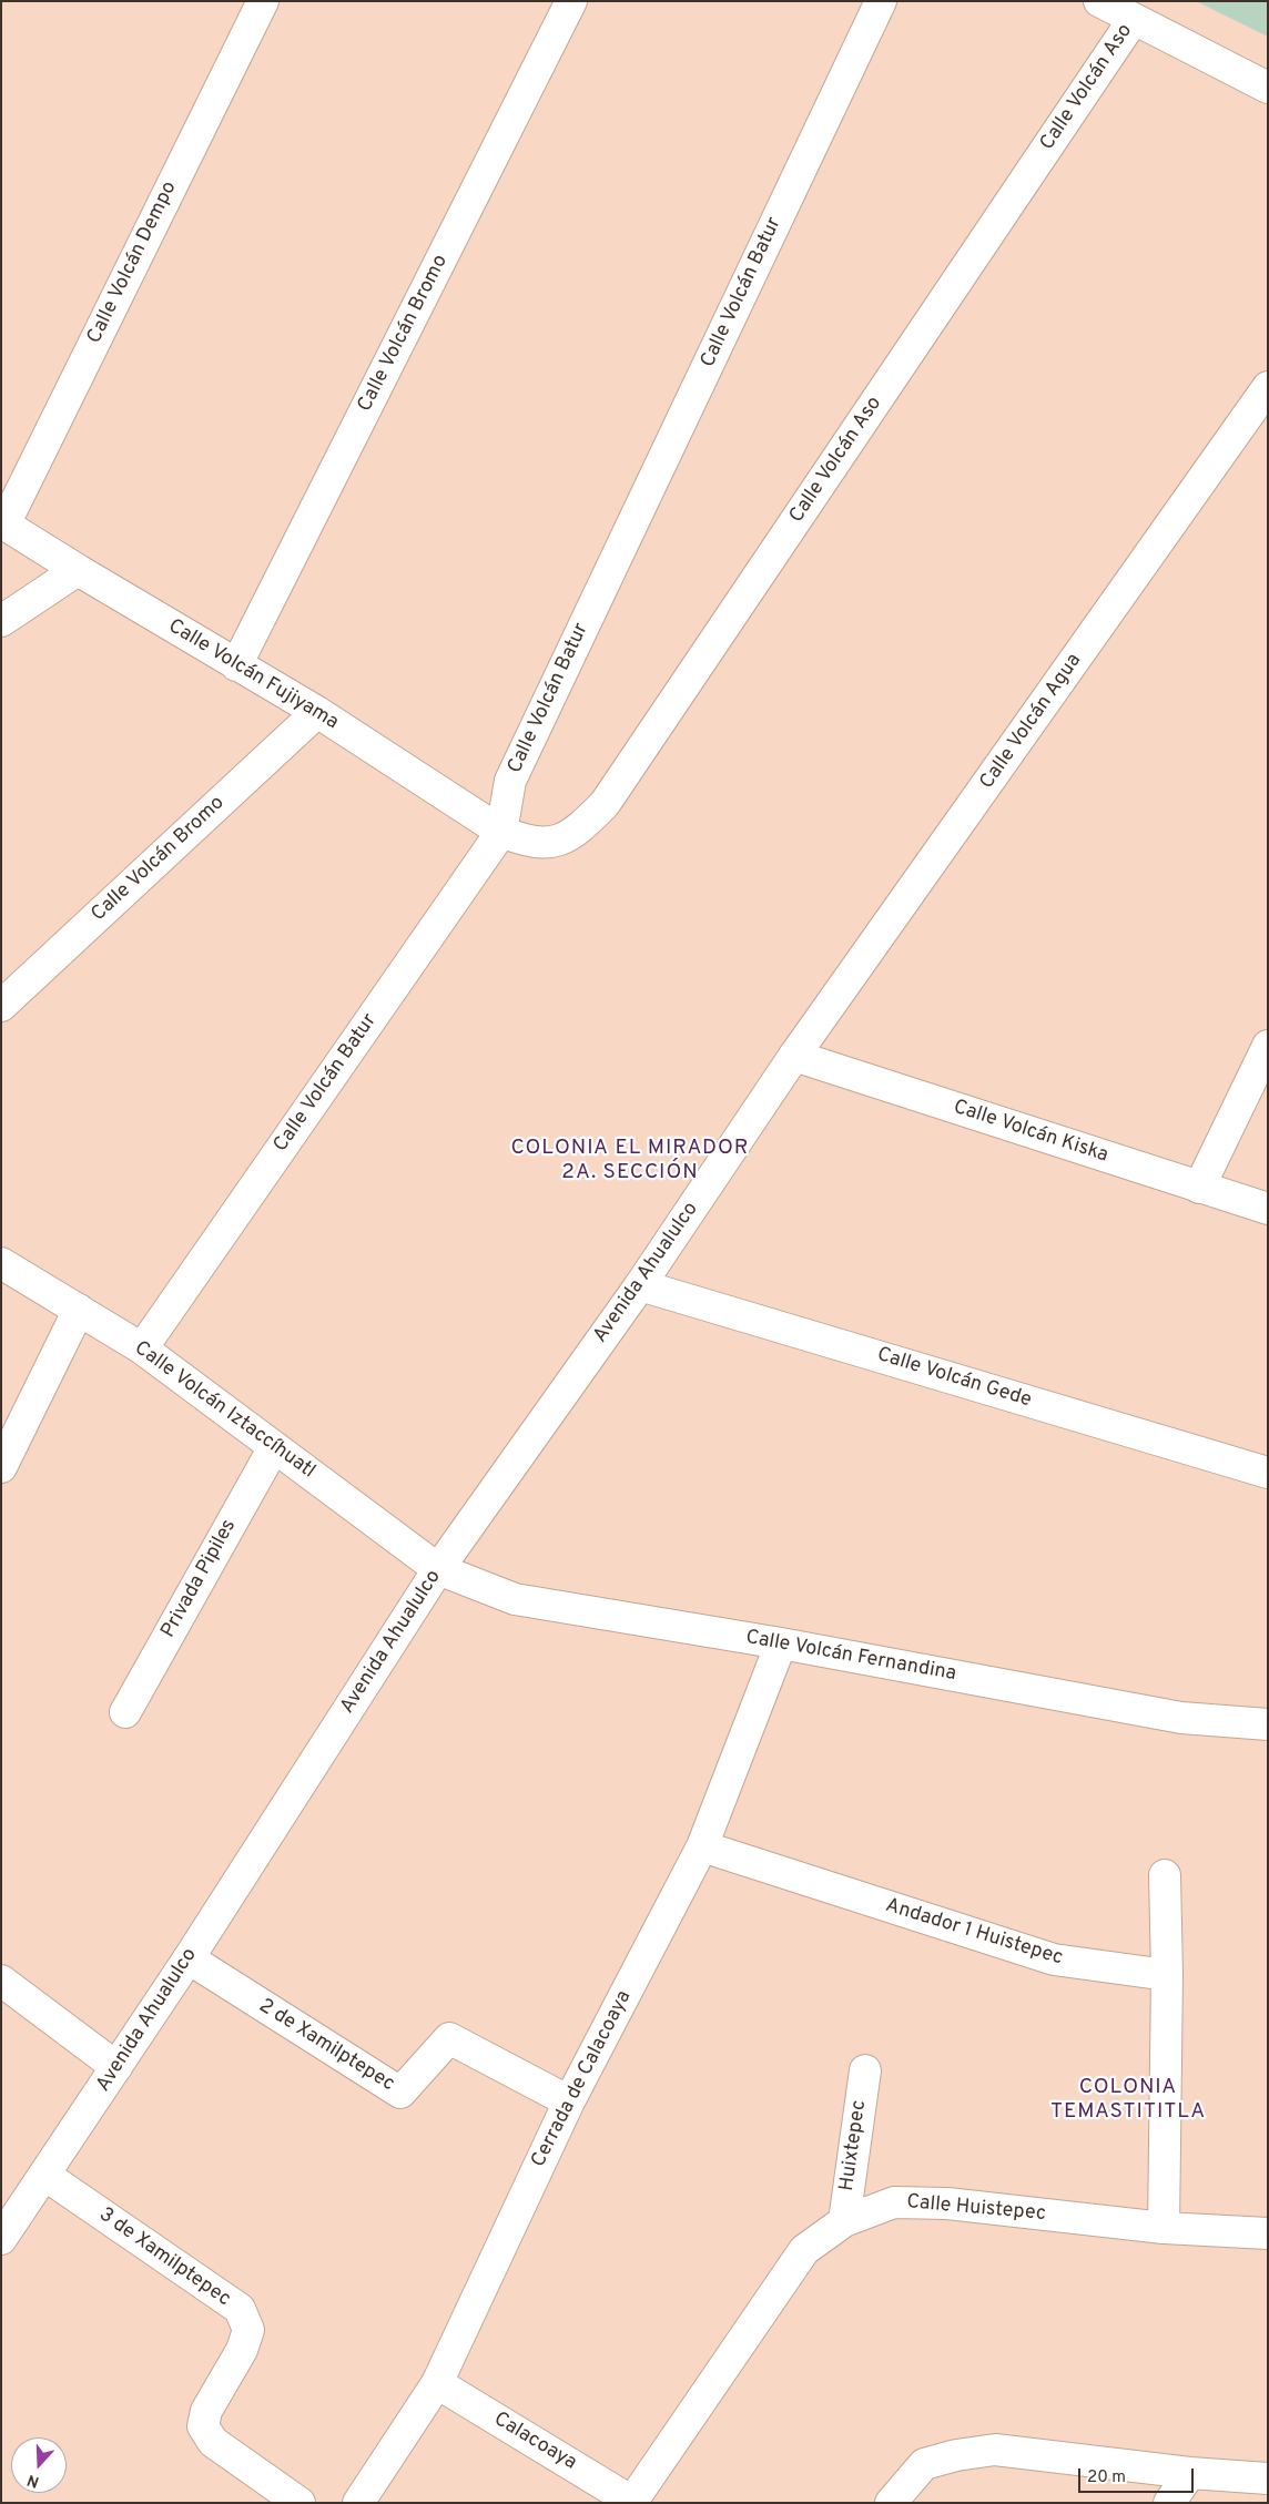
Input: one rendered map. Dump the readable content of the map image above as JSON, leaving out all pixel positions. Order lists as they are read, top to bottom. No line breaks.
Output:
{"streets":{"street":["Calle Volcán Aso","Calle Volcán Dempo","Calle Volcán Batur","Calle Volcán Bromo","Calle Volcán Fujiyama","Calle Volcán Agua","Calle Volcán Kiska","Avenida Ahualulco","Calle Volcán Gede","Calle Volcán Iztaccíhuatl","Privada Pipiles","Calle Volcán Fernandina","Andador 1 Huistepec","2 de Xamilptepec","Cerrada de Calacoaya","Huixtepec","Calle Huistepec","3 de Xamilptepec","Calacoaya"]},"crossings":[["Calle Volcán Aso","Calle Volcán Batur"],["Calle Volcán Aso","Calle Volcán Fujiyama"],["Calle Volcán Dempo","Calle Volcán Fujiyama"],["Calle Volcán Batur","Calle Volcán Fujiyama"],["Calle Volcán Batur","Calle Volcán Iztaccíhuatl"],["Calle Volcán Bromo","Calle Volcán Fujiyama"],["Calle Volcán Agua","Calle Volcán Kiska"],["Calle Volcán Agua","Avenida Ahualulco"],["Calle Volcán Kiska","Avenida Ahualulco"],["Avenida Ahualulco","Calle Volcán Gede"],["Avenida Ahualulco","Calle Volcán Iztaccíhuatl"],["Avenida Ahualulco","Calle Volcán Fernandina"],["Avenida Ahualulco","2 de Xamilptepec"],["Avenida Ahualulco","3 de Xamilptepec"],["Calle Volcán Iztaccíhuatl","Privada Pipiles"],["Calle Volcán Iztaccíhuatl","Calle Volcán Fernandina"],["Calle Volcán Fernandina","Cerrada de Calacoaya"],["Andador 1 Huistepec","Cerrada de Calacoaya"],["2 de Xamilptepec","Cerrada de Calacoaya"],["Cerrada de Calacoaya","Calacoaya"],["Huixtepec","Calle Huistepec"],["Calle Huistepec","Calacoaya"]],"districts":["COLONIA EL MIRADOR 2A. SECCIÓN","COLONIA TEMASTITITLA"],"scale_bar":"20 m","north":"bottom"}
